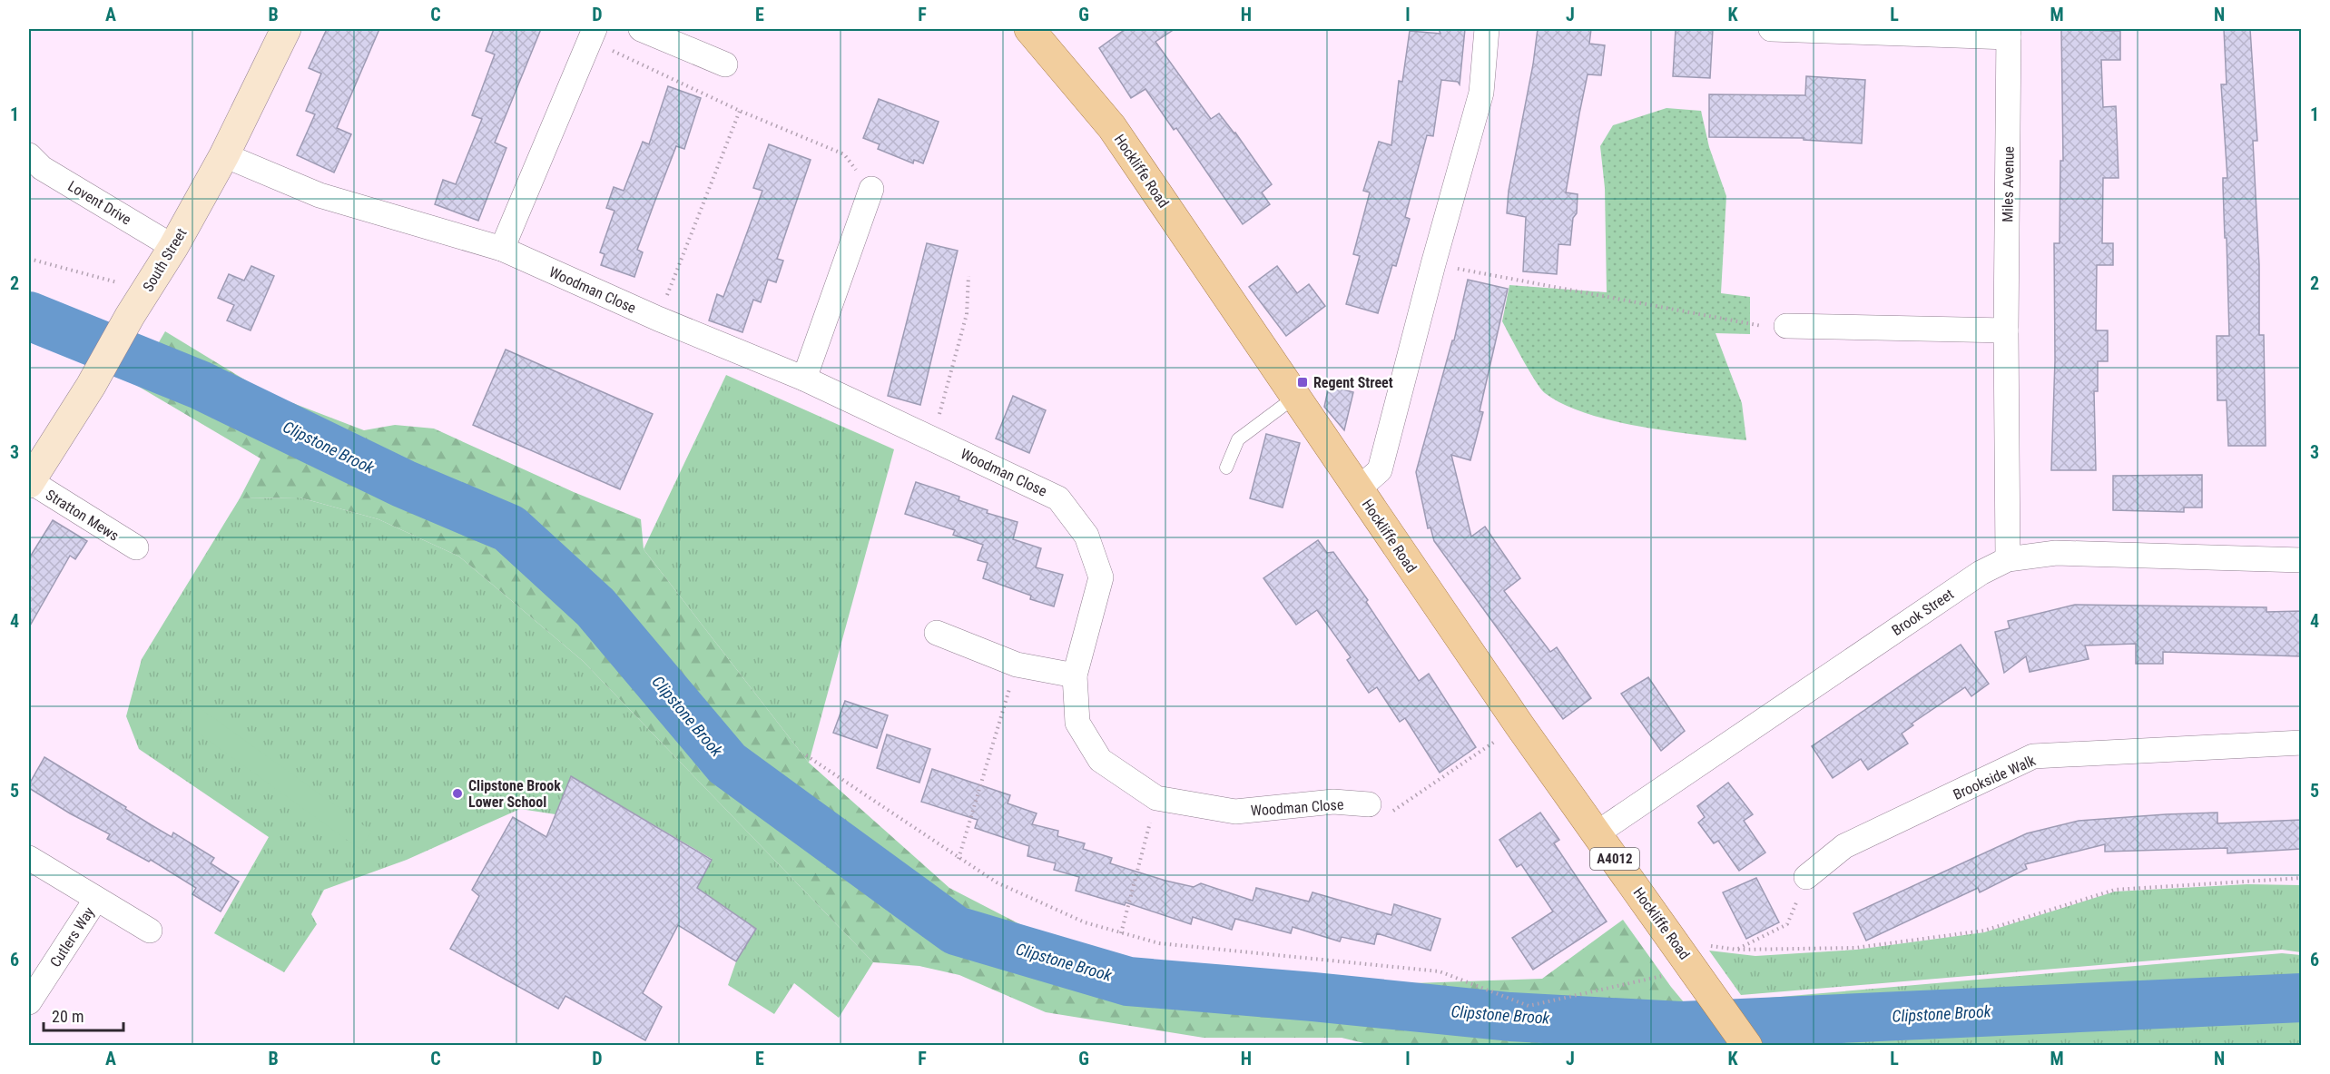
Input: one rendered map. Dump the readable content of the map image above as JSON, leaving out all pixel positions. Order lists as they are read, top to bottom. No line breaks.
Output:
{"streets":{"main road":["Hockliffe Road","A4012"],"street":["Miles Avenue","Lovent Drive","South Street","Woodman Close","Stratton Mews","Brook Street","Brookside Walk","Cutlers Way"]},"crossings":[["Hockliffe Road","Brook Street"],["Miles Avenue","Brook Street"],["Lovent Drive","South Street"],["South Street","Woodman Close"],["South Street","Stratton Mews"]],"water":["Clipstone Brook"],"places":{"transit":["Regent Street"],"other":["Clipstone Brook Lower School"]},"scale_bar":"20 m","grid":{"columns":["A","B","C","D","E","F","G","H","I","J","K","L","M","N"],"rows":["1","2","3","4","5","6"]}}
